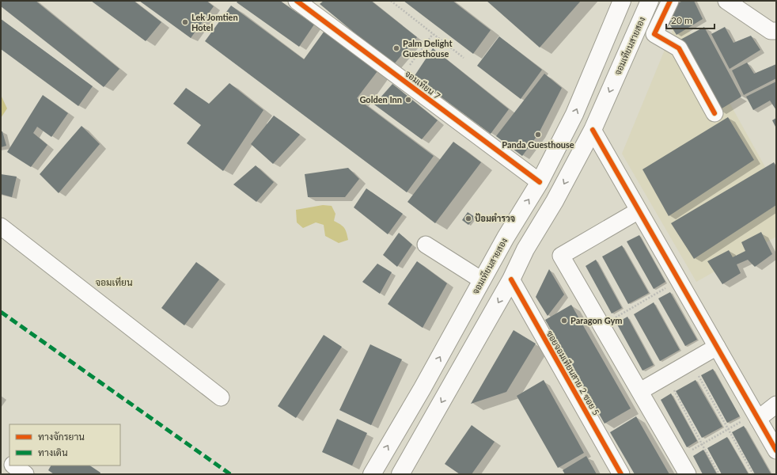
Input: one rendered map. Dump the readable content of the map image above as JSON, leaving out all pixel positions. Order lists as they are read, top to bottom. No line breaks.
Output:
{"streets":{"main road":["จอมเทียนสายสอง"],"street":["จอมเทียน 7","ซอยจอมเทียนสาย 2 ซอย 5"]},"crossings":[["จอมเทียนสายสอง","จอมเทียน 7"],["จอมเทียนสายสอง","ซอยจอมเทียนสาย 2 ซอย 5"]],"districts":["จอมเทียน"],"places":["Lek Jomtien Hotel","Palm Delight Guesthouse","Golden Inn","Panda Guesthouse","ป้อมตำรวจ","Paragon Gym"],"legend":["ทางจักรยาน","ทางเดิน"],"scale_bar":"20 m"}
